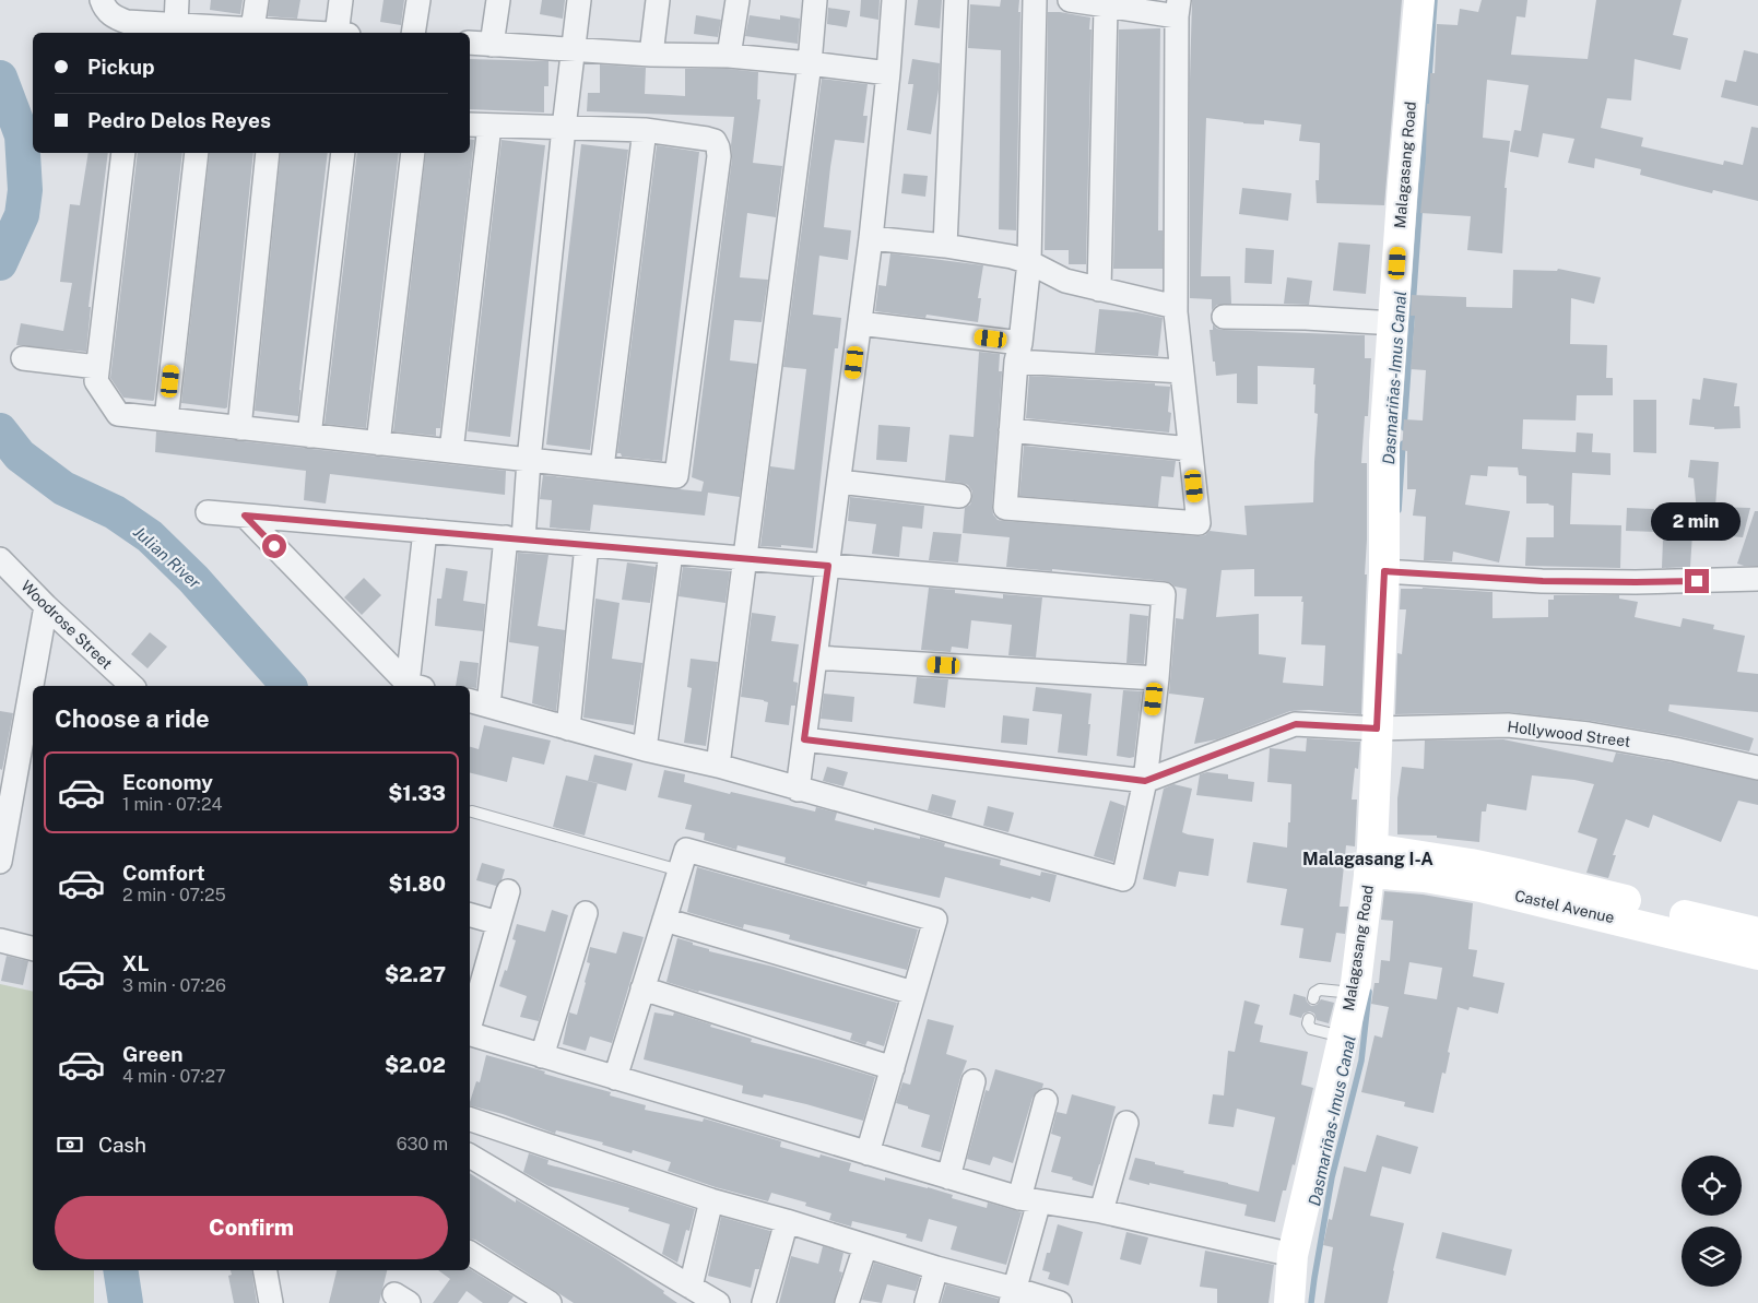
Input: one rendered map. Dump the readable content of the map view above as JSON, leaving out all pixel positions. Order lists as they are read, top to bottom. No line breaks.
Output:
{"streets":{"main road":["Malagasang Road","Castel Avenue"],"street":["Woodrose Street","Hollywood Street"]},"crossings":[["Malagasang Road","Hollywood Street"],["Malagasang Road","Castel Avenue"]],"districts":["Malagasang I-A"],"water":["Dasmariñas-Imus Canal","Julian River"],"page":{"banner":["Pickup","Pedro Delos Reyes"],"bubble":"2 min","heading":"Choose a ride","list":[{"name":"Economy","note":"1 min · 07:24","value":"$1.33"},{"name":"Comfort","note":"2 min · 07:25","value":"$1.80"},{"name":"XL","note":"3 min · 07:26","value":"$2.27"},{"name":"Green","note":"4 min · 07:27","value":"$2.02"}],"pay":["Cash","630 m"],"buttons":"Confirm"}}
